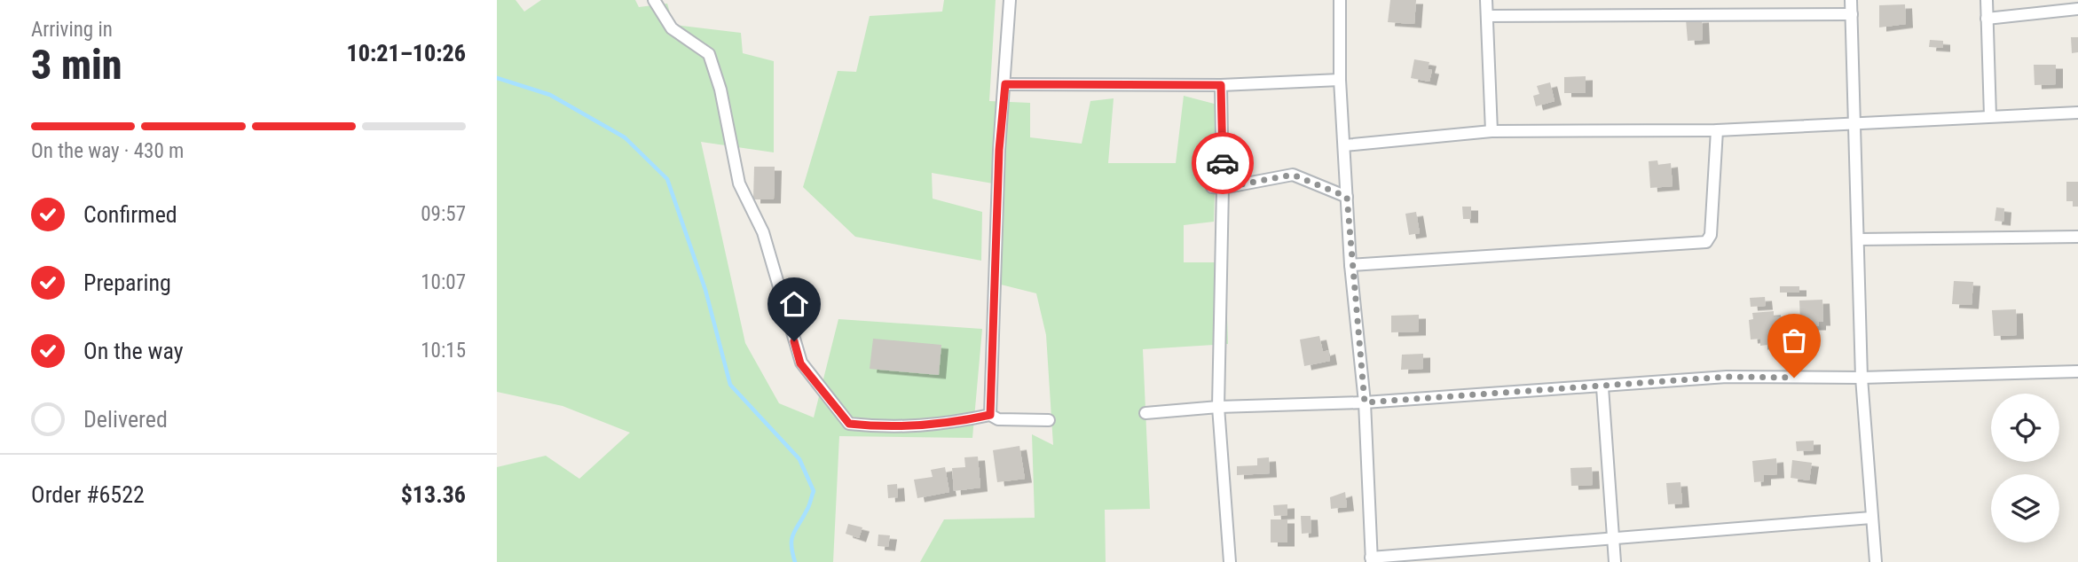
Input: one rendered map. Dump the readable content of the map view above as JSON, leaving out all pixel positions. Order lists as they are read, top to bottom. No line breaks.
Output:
{"page":{"heading":["3 min","Arriving in","10:21–10:26"],"panel":["Order #6522","$13.36"],"bar":"On the way · 430 m","list":[["Confirmed","09:57"],["Preparing","10:07"],["On the way","10:15"],"Delivered"]}}
